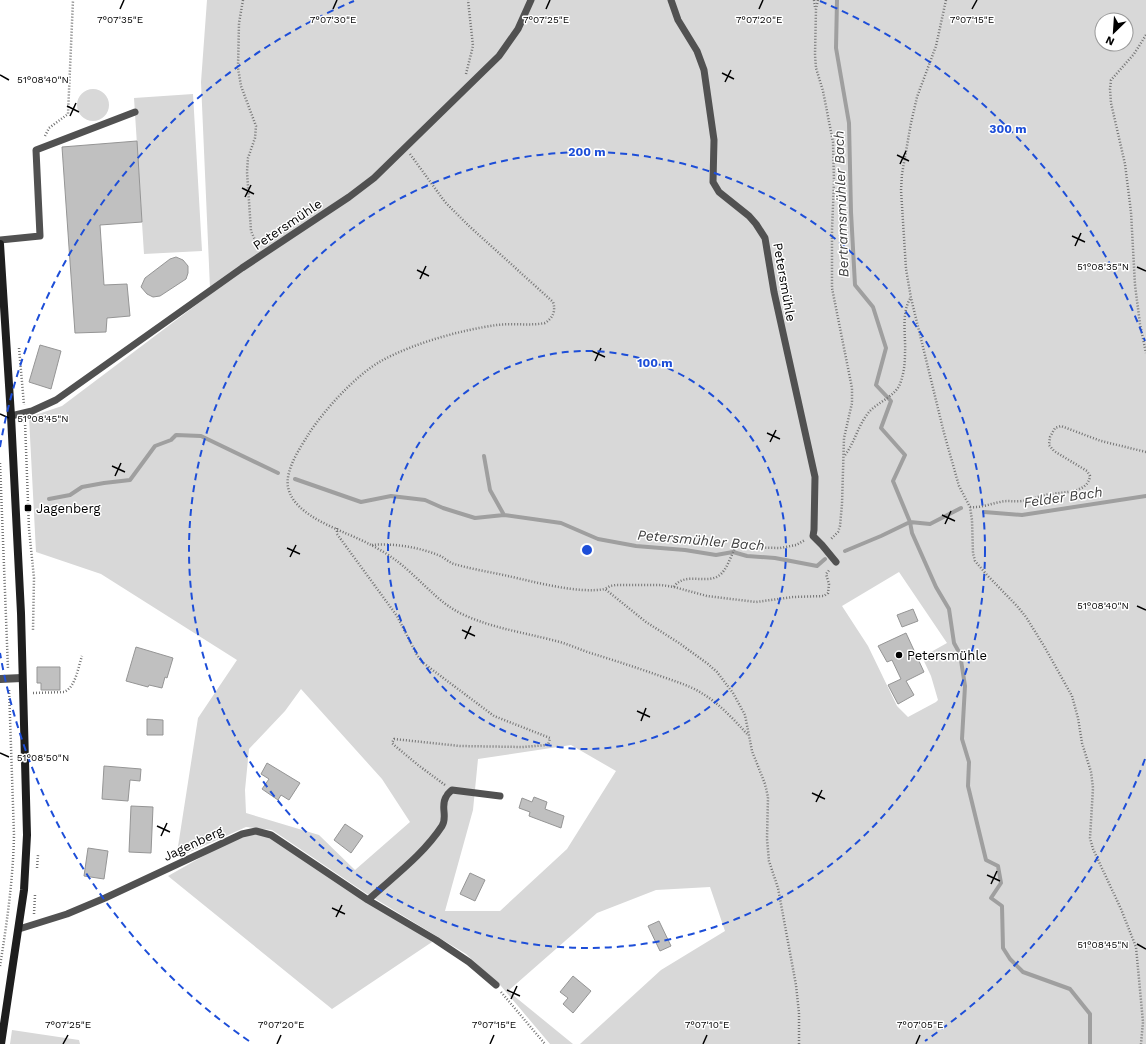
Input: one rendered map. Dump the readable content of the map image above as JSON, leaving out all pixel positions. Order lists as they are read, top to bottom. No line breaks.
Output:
{"streets":{"lane":["Petersmühle","Jagenberg"]},"water":["Bertramsmühler Bach","Felder Bach","Petersmühler Bach"],"places":{"transit":["Jagenberg"],"other":["Petersmühle"]},"north":"bottom left","coordinates":["7°07'30\"E","7°07'20\"E","7°07'15\"E","7°07'35\"E","7°07'25\"E","51°08'40\"N","51°08'35\"N","51°08'45\"N","51°08'50\"N","7°07'10\"E","7°07'05\"E"],"rings":["300 m","200 m","100 m"]}
